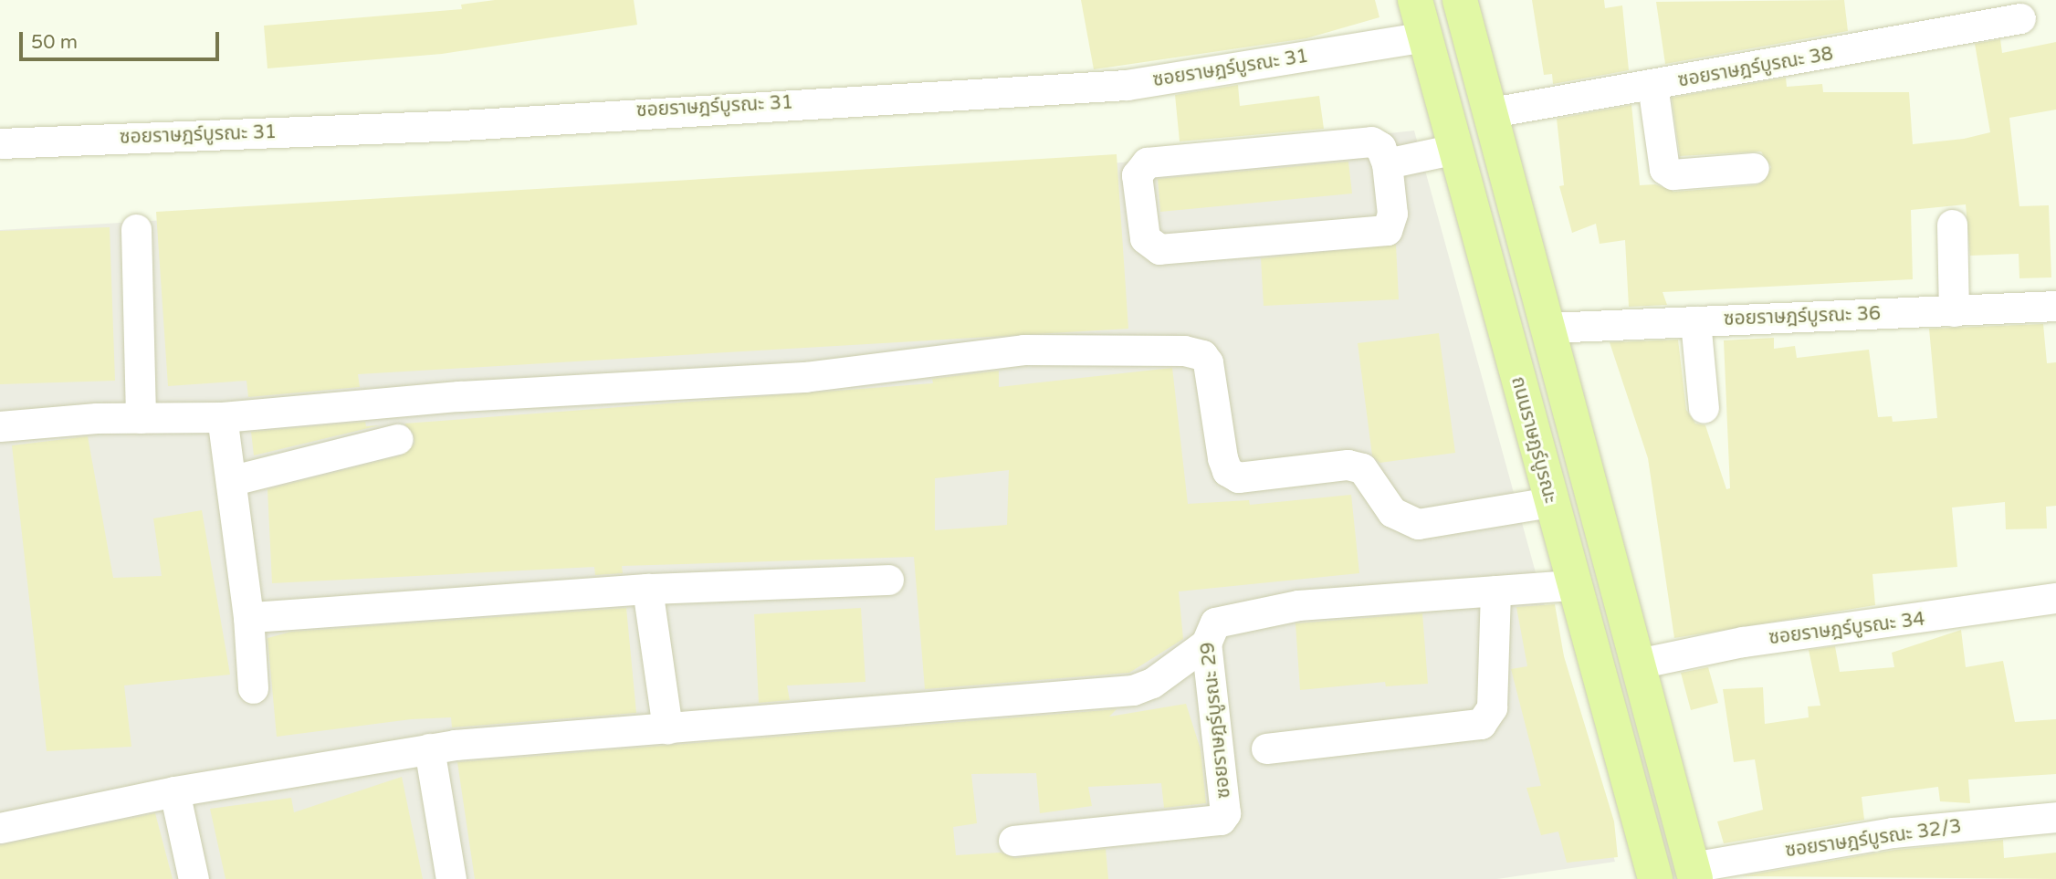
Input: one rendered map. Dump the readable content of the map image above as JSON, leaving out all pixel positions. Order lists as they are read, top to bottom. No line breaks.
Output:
{"streets":{"main road":["ถนนราษฎร์บูรณะ"],"street":["ซอยราษฎร์บูรณะ 38","ซอยราษฎร์บูรณะ 31","ซอยราษฎร์บูรณะ 36","ซอยราษฎร์บูรณะ 34","ซอยราษฎร์บูรณะ 29","ซอยราษฎร์บูรณะ 32/3"]},"crossings":[["ซอยราษฎร์บูรณะ 31","ถนนราษฎร์บูรณะ"],["ถนนราษฎร์บูรณะ","ซอยราษฎร์บูรณะ 29"]],"scale_bar":"50 m"}
